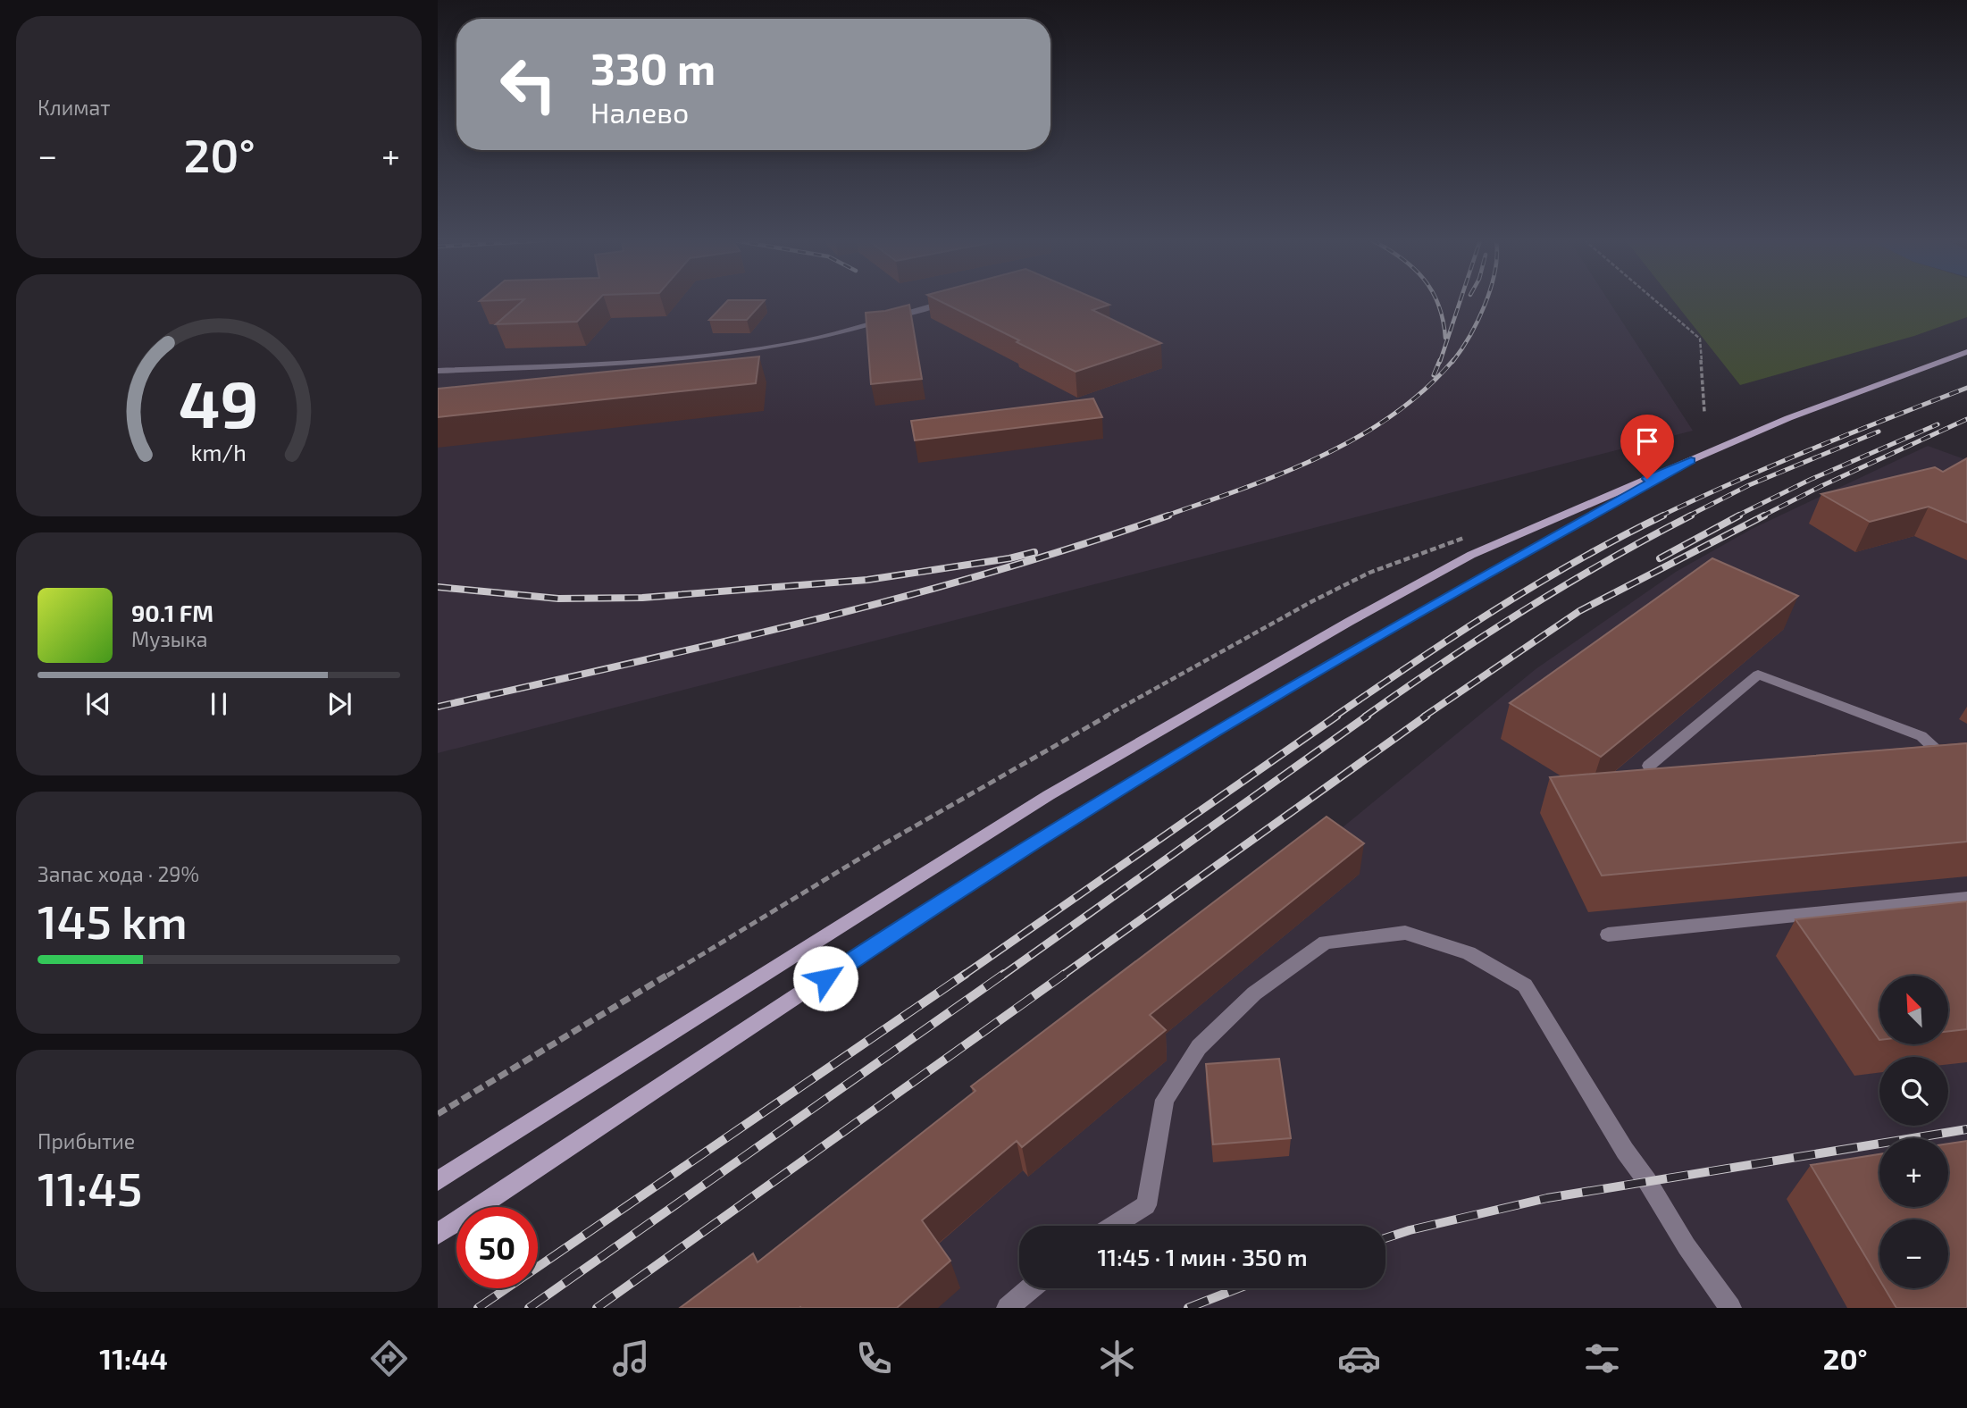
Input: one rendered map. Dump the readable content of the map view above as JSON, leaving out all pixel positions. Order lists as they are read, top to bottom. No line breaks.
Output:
{"north":"top left","page":{"tile":["Климат",["Запас хода · 29%","145 km"],["Прибытие","11:45"]],"turn":["330 m","Налево"],"heat":["−","20°","+"],"song":["90.1 FM","Музыка"],"map_buttons":["+","−"],"limit":"50","trip":"11:45 · 1 мин · 350 m","tabs":["11:44","20°"],"gauge":["49","km/h"]}}
